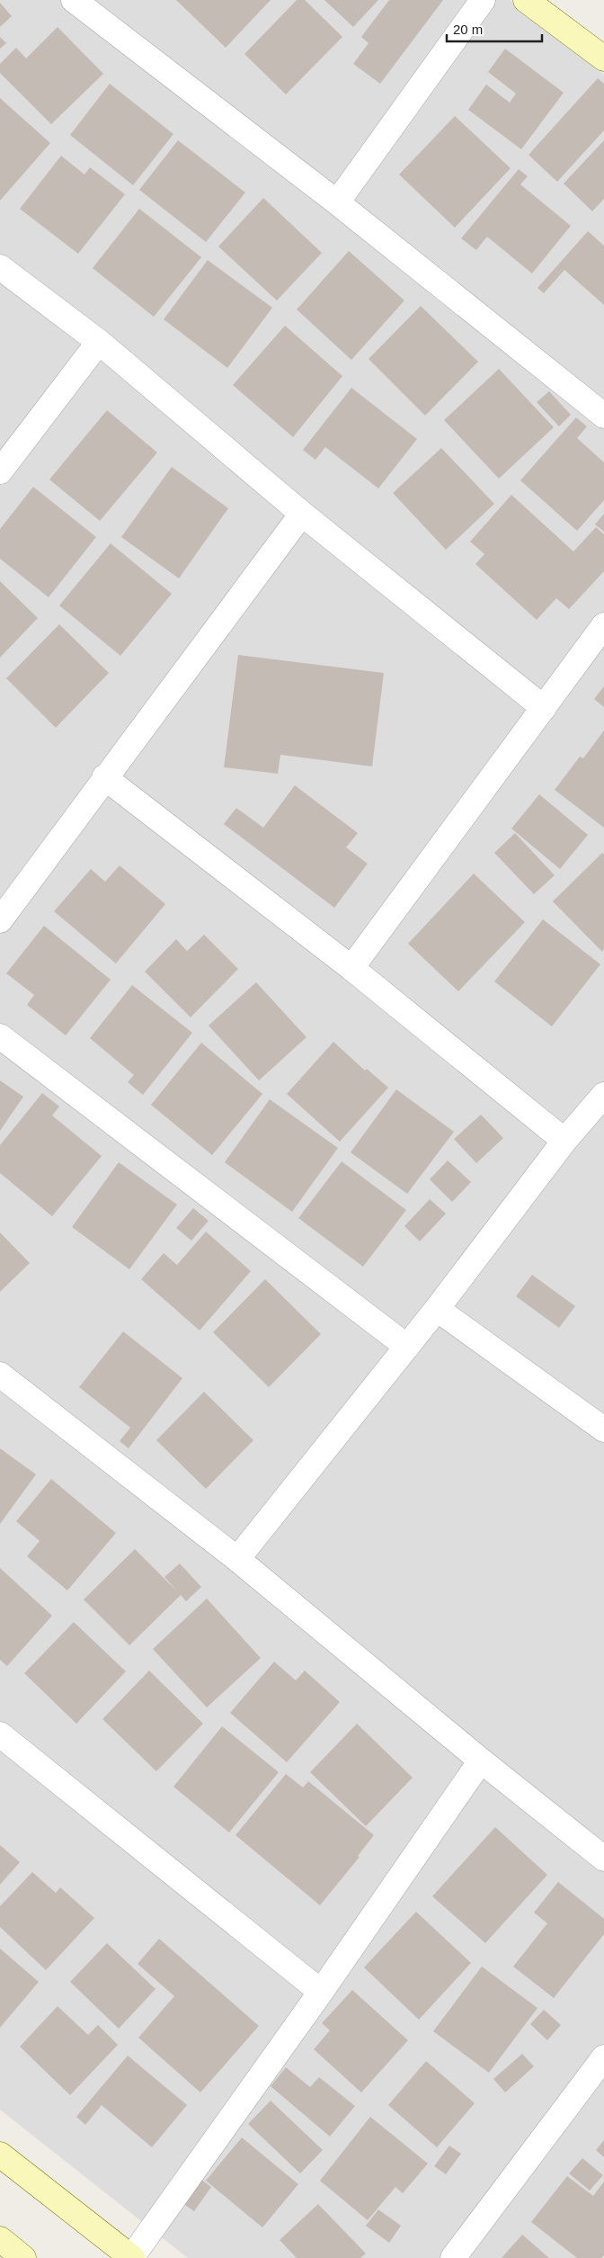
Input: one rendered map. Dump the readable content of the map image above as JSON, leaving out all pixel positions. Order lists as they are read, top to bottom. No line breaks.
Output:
{"scale_bar":"20 m"}
